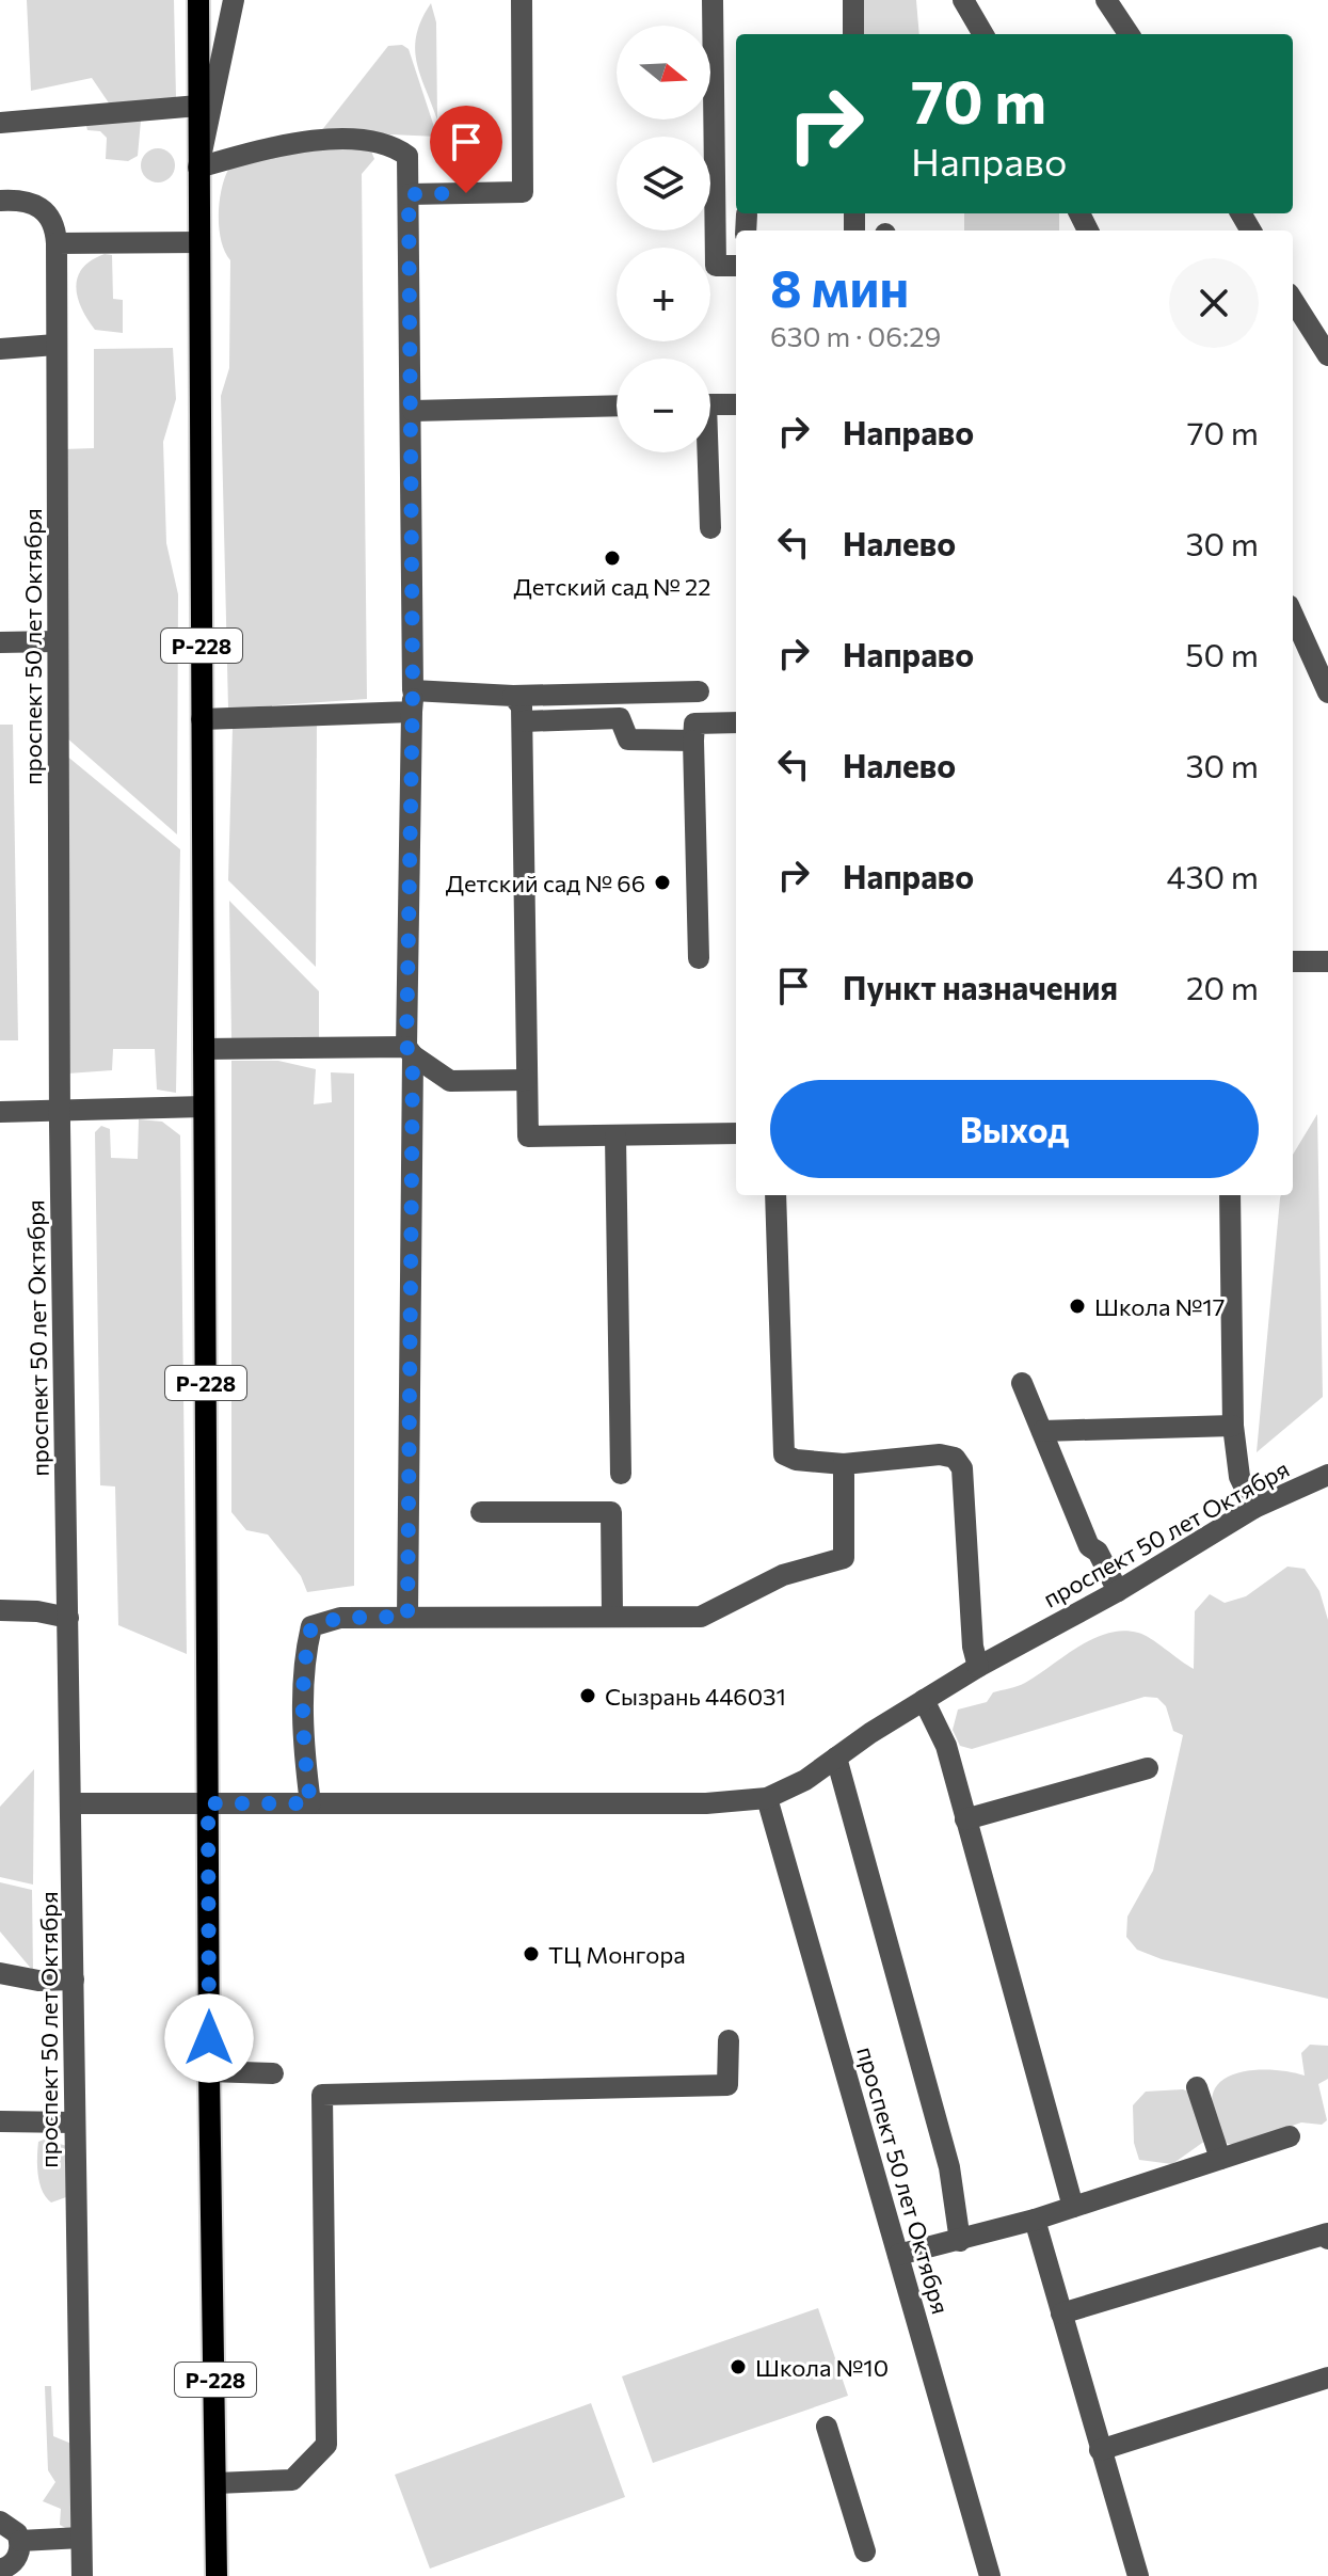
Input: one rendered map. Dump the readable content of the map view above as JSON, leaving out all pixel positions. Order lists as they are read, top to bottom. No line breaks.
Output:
{"streets":{"main road":["Р-228"],"street":["проспект 50 лет Октября"]},"crossings":[["Р-228","проспект 50 лет Октября"]],"places":["Детский сад № 22","Детский сад № 66","Школа №17","Сызрань 446031","ТЦ Монгора","Школа №10"],"north":"right","page":{"map_buttons":["+","−"],"turn":["70 m","Направо"],"heading":["8 мин","630 m · 06:29"],"list":[{"name":"Направо","value":"70 m"},{"name":"Налево","value":"30 m"},{"name":"Направо","value":"50 m"},{"name":"Налево","value":"30 m"},{"name":"Направо","value":"430 m"},{"name":"Пункт назначения","value":"20 m"}],"buttons":"Выход"}}
